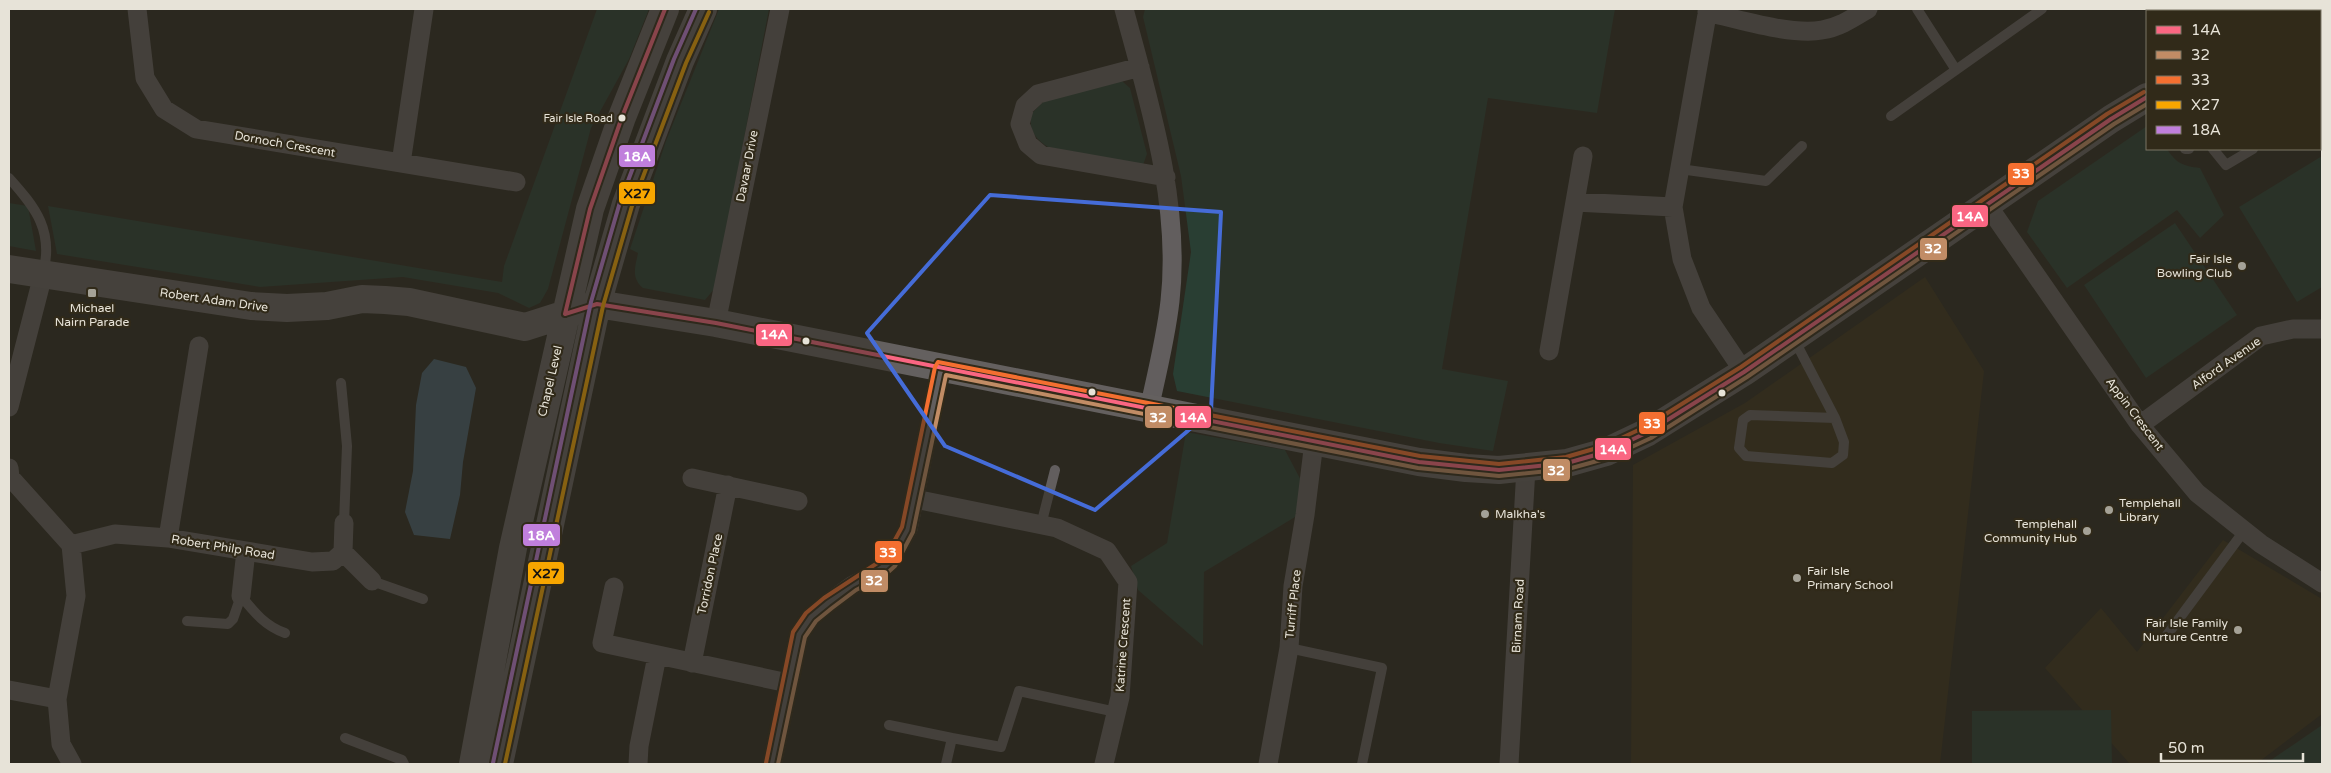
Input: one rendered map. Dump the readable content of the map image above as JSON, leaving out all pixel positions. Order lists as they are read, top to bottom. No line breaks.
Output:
{"streets":{"street":["Dornoch Crescent","Davaar Drive","Robert Adam Drive","Alford Avenue","Chapel Level","Appin Crescent","Robert Philp Road","Torridon Place","Turriff Place","Birnam Road","Katrine Crescent"]},"crossings":[["Robert Adam Drive","Chapel Level"],["Alford Avenue","Appin Crescent"]],"places":{"other":["Fair Isle Road","Fair Isle Bowling Club","Templehall Library","Malkha's","Templehall Community Hub","Fair Isle Primary School","Fair Isle Family Nurture Centre"],"transit":["Michael Nairn Parade"]},"lines":["transit line 14A","transit line 18A","transit line X27","transit line 33","transit line 32"],"legend":["14A","32","33","X27","18A"],"scale_bar":"50 m"}
